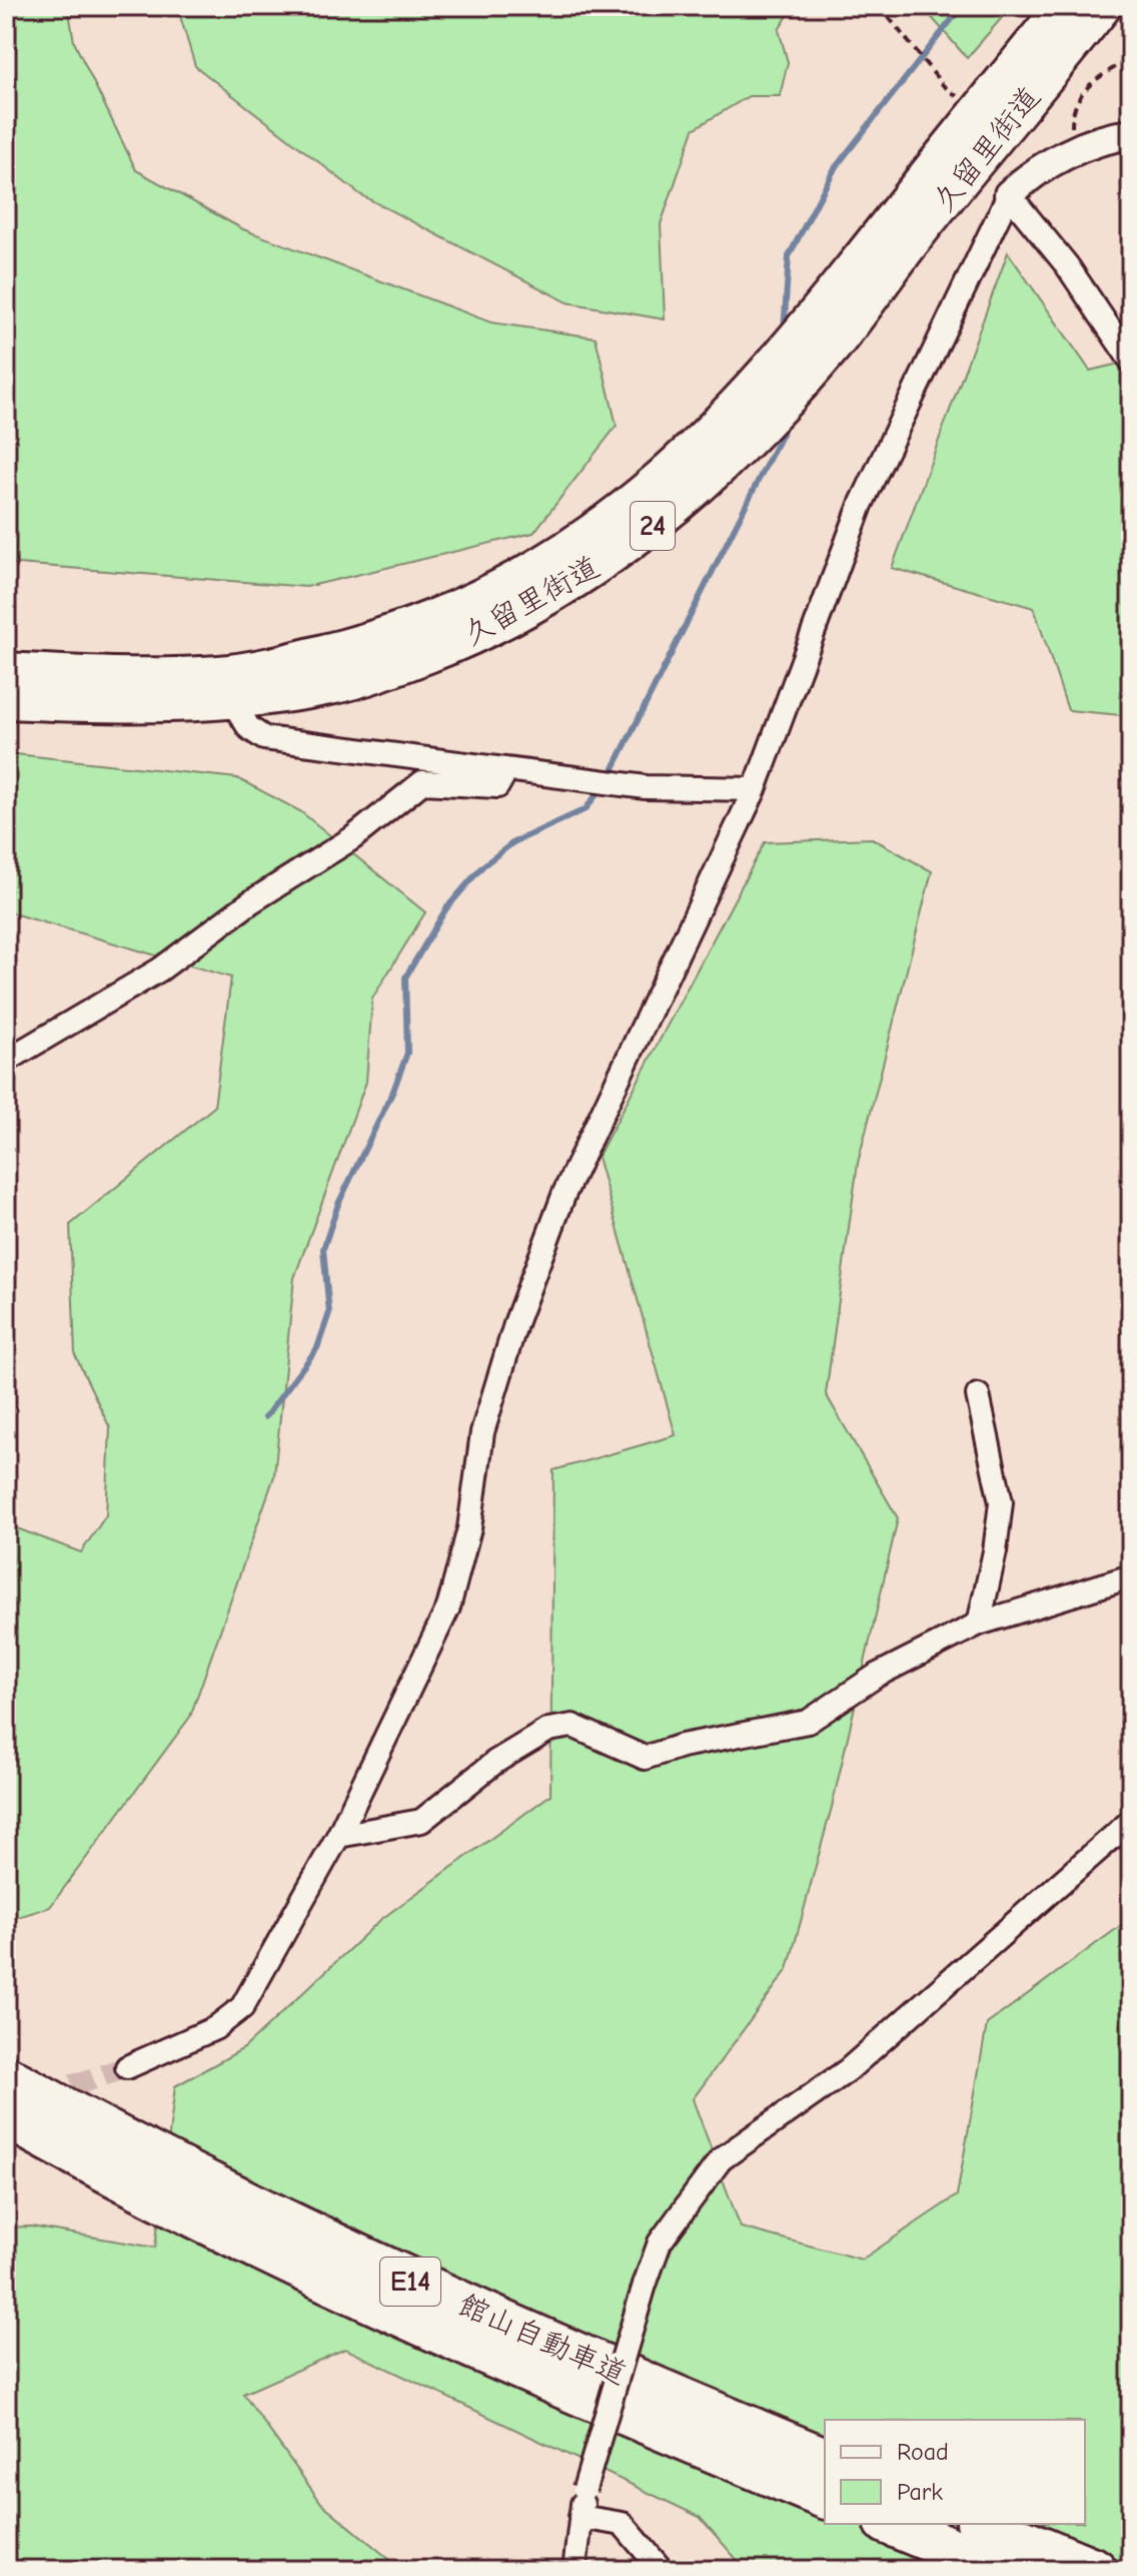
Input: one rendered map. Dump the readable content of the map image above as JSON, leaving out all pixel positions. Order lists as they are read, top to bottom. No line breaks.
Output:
{"streets":{"highway":["E14","館山自動車道"],"main road":["久留里街道","24"]},"legend":["Road","Park"]}
